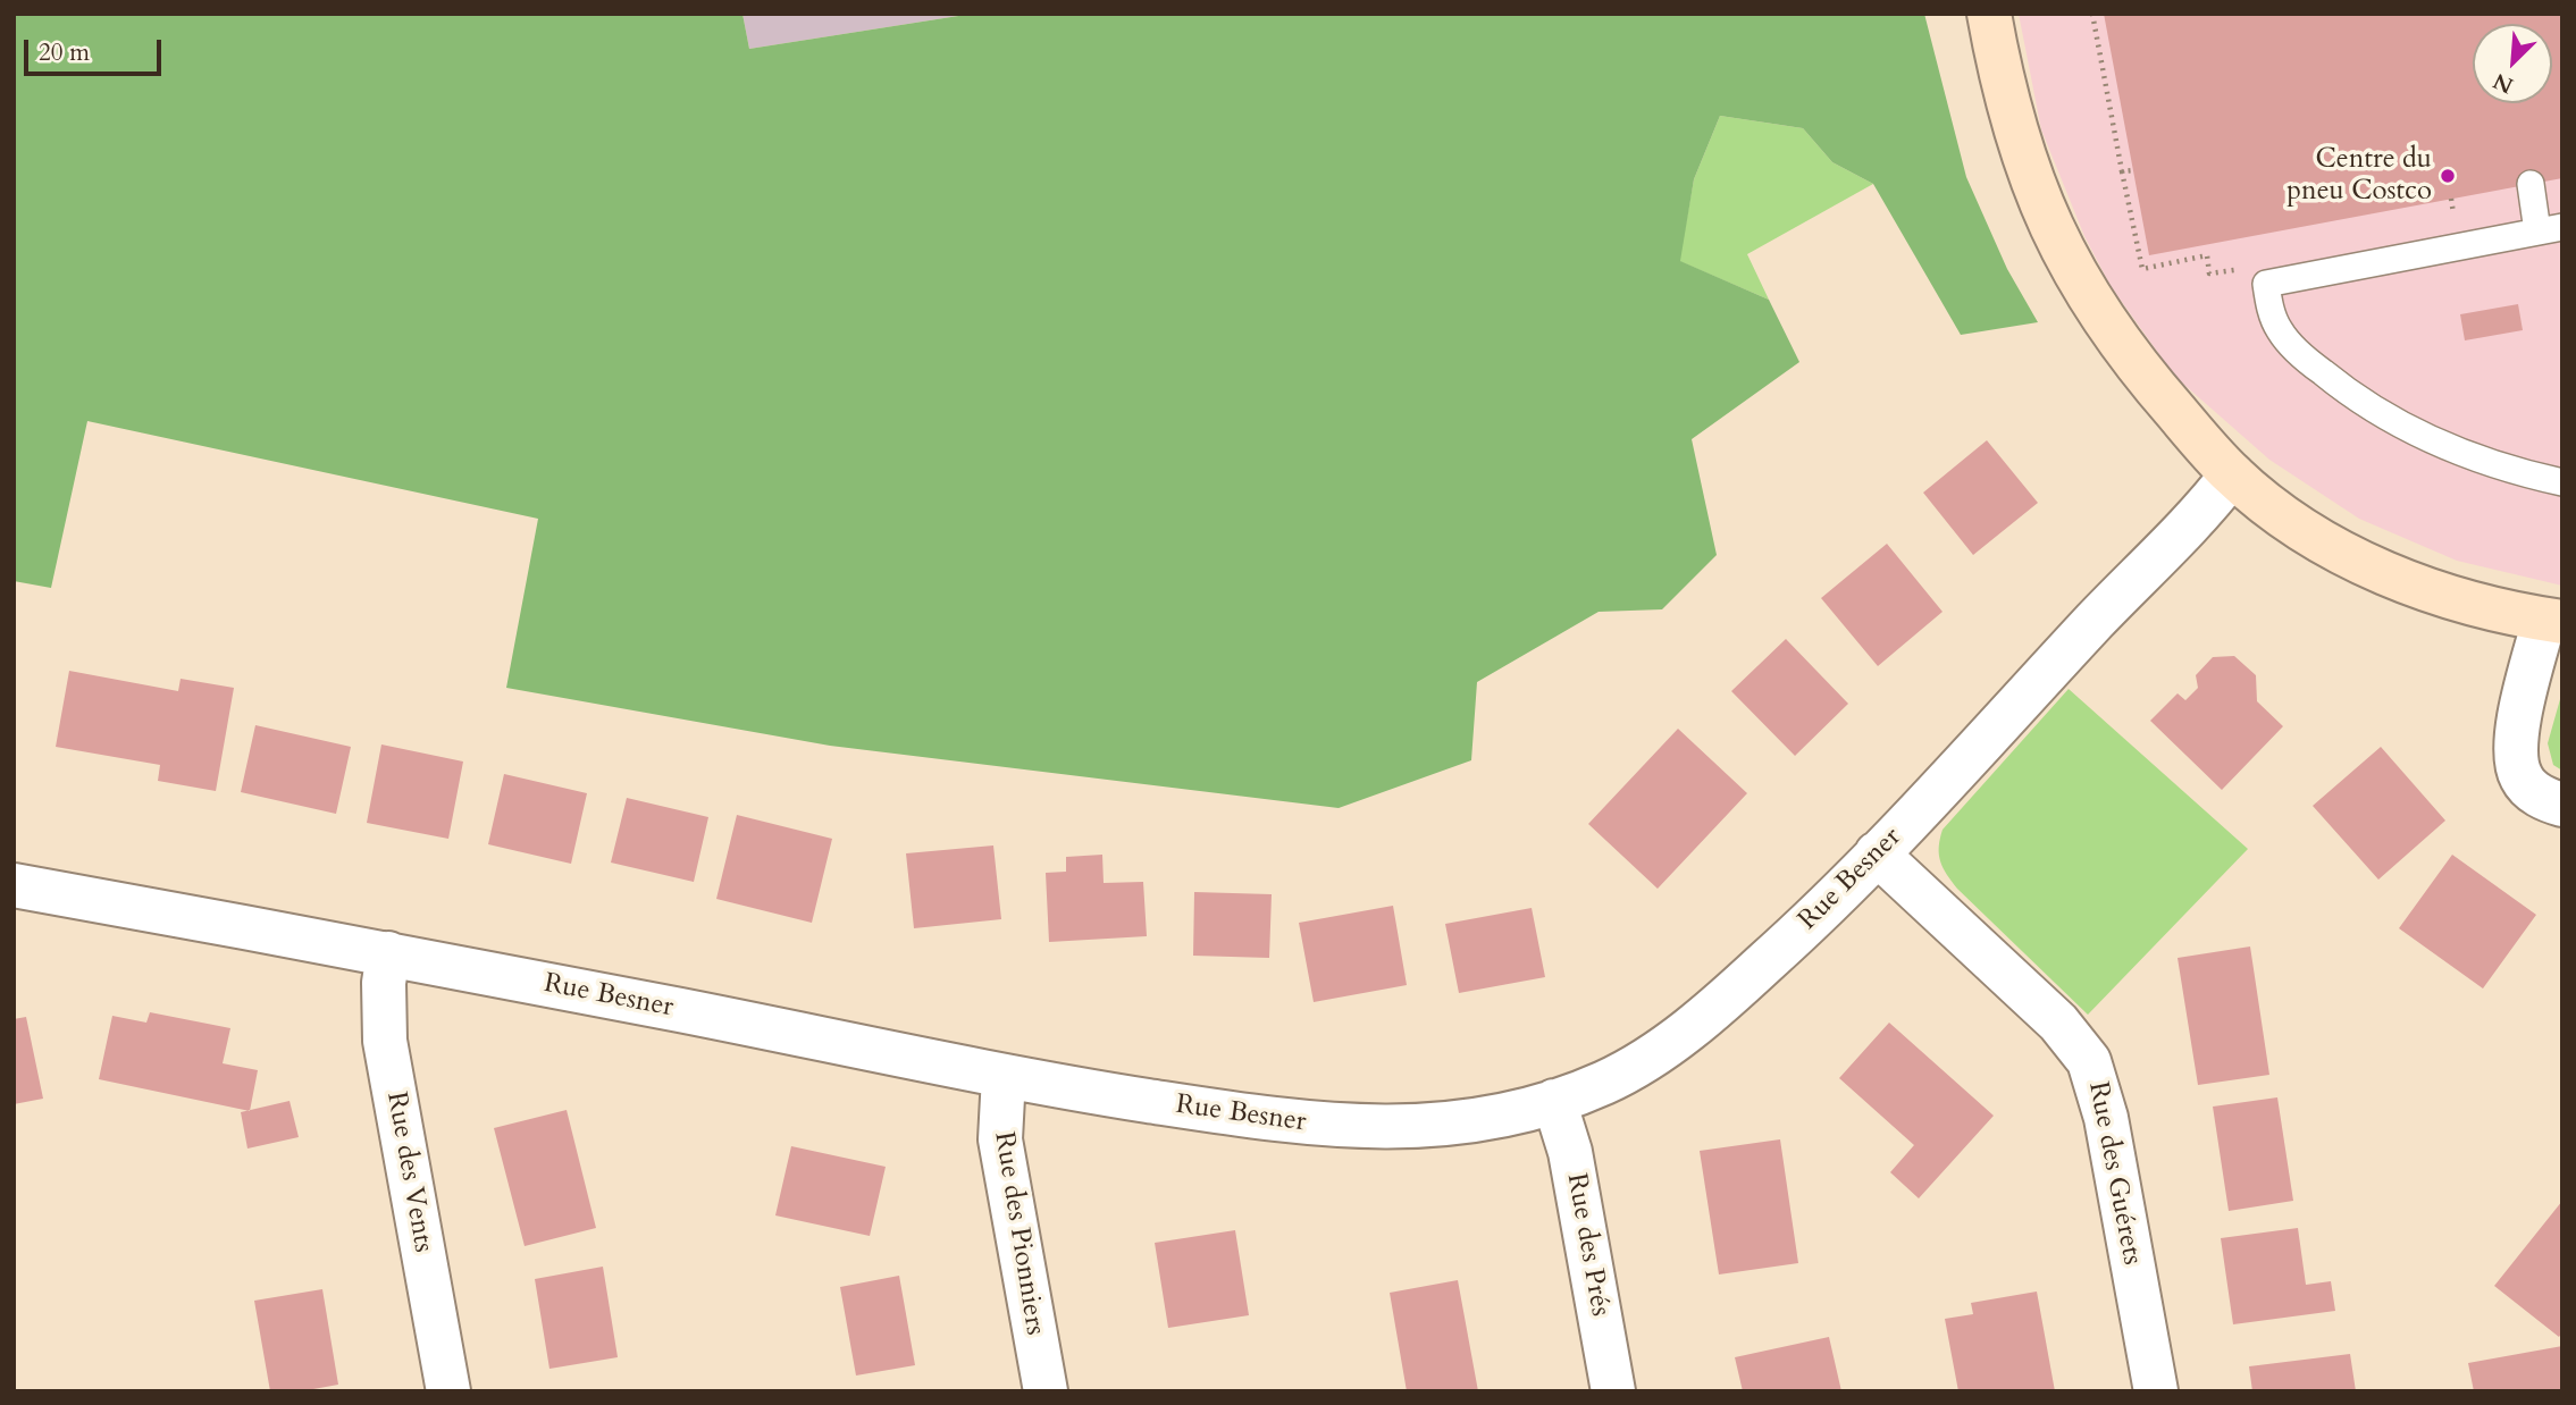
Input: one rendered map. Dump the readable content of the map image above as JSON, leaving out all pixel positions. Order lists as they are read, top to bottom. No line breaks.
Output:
{"streets":{"street":["Rue Besner","Rue des Vents","Rue des Guérets","Rue des Pionniers","Rue des Prés"]},"crossings":[["Rue Besner","Rue des Vents"],["Rue Besner","Rue des Guérets"],["Rue Besner","Rue des Pionniers"],["Rue Besner","Rue des Prés"]],"places":["Centre du pneu Costco"],"scale_bar":"20 m","north":"bottom left"}
